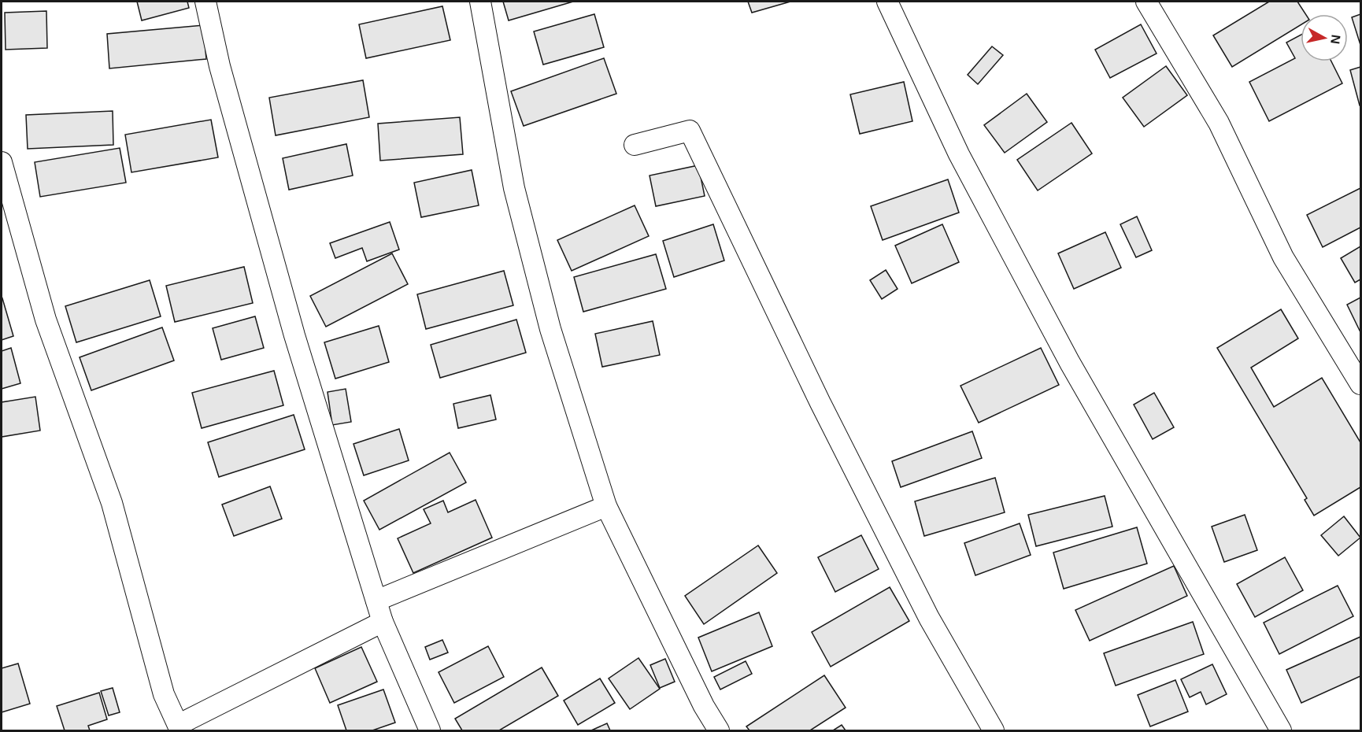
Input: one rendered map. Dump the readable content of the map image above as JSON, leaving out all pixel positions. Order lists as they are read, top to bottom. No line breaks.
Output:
{"north":"right"}
